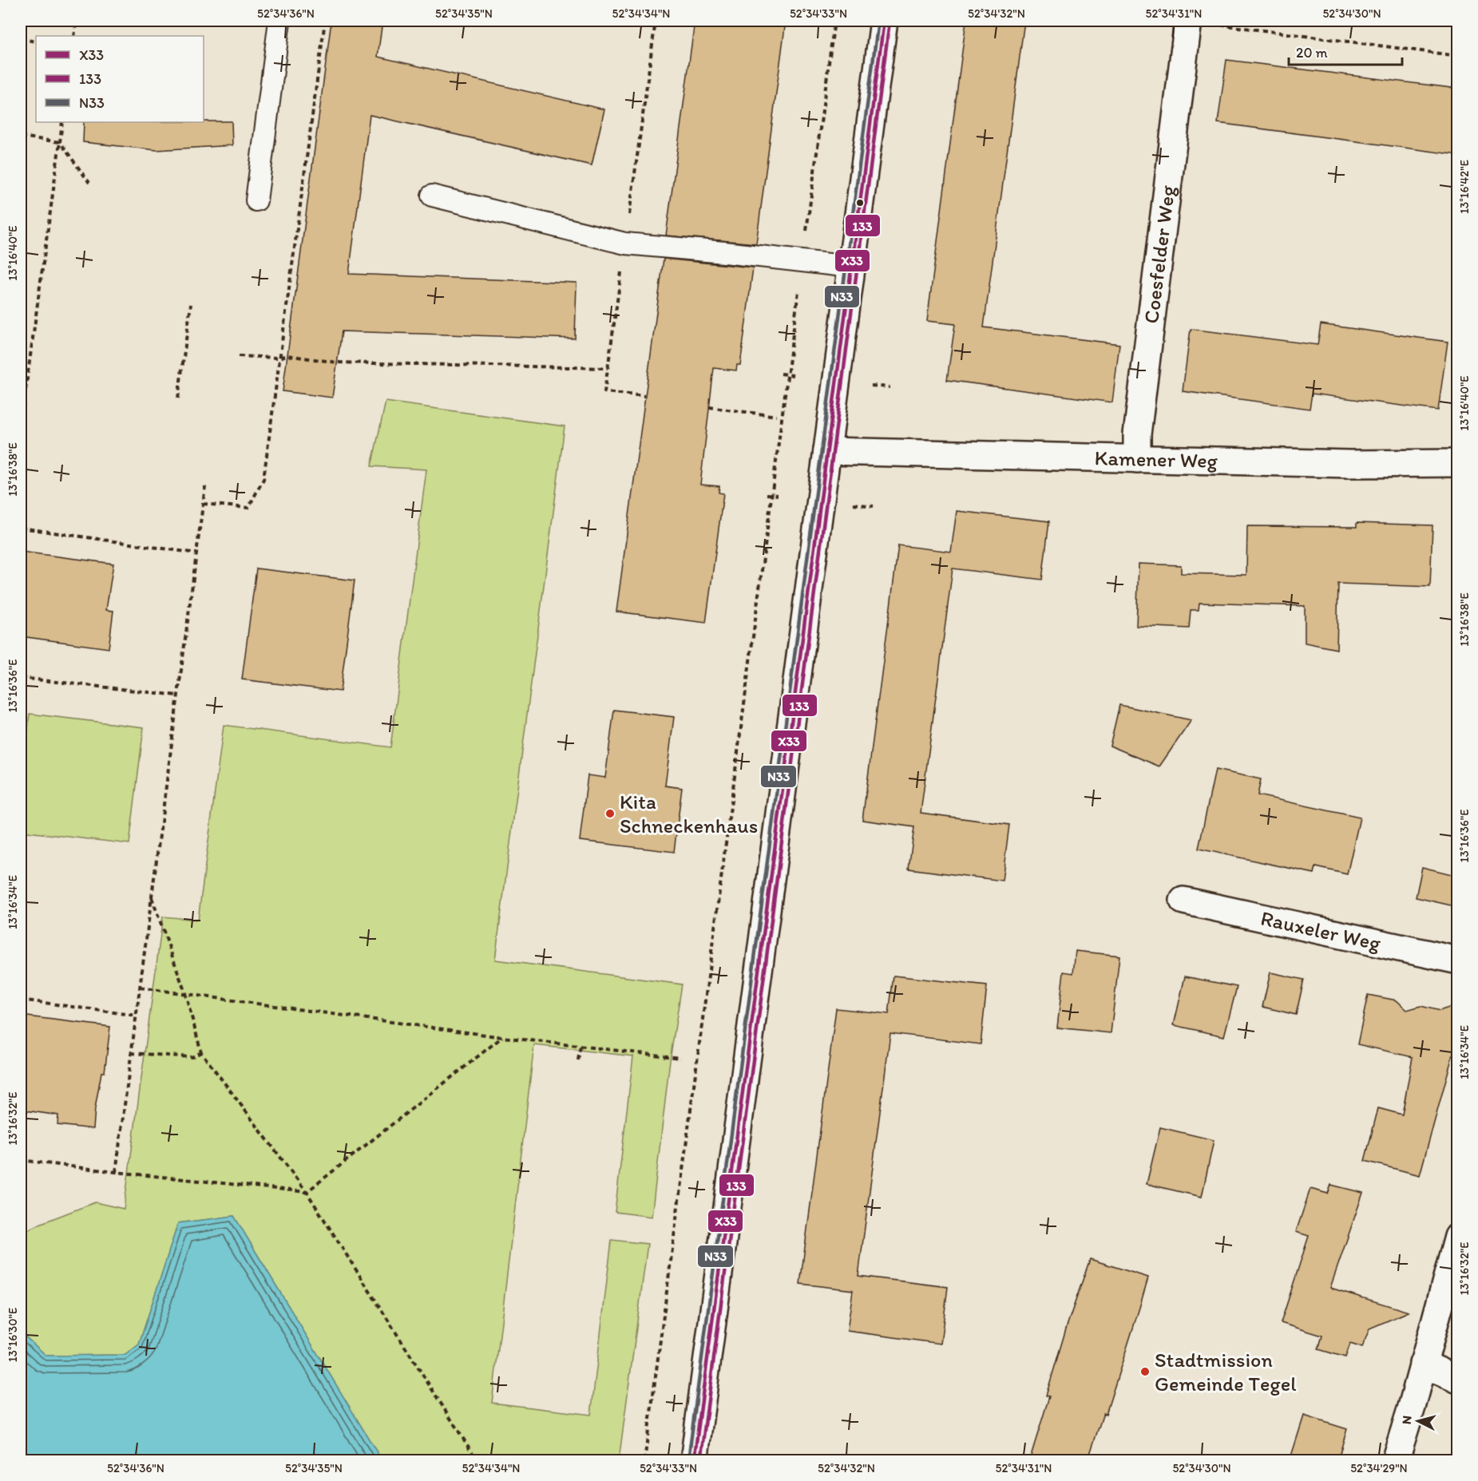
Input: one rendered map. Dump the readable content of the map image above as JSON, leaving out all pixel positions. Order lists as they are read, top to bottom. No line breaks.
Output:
{"streets":{"street":["Coesfelder Weg","Kamener Weg","Rauxeler Weg"]},"crossings":[["Coesfelder Weg","Kamener Weg"]],"places":["Kita Schneckenhaus","Stadtmission Gemeinde Tegel"],"lines":["transit line X33","transit line N33","transit line 133"],"legend":["X33","133","N33"],"scale_bar":"20 m","north":"left","coordinates":["52°34'36\"N","52°34'35\"N","52°34'34\"N","52°34'33\"N","52°34'32\"N","52°34'31\"N","52°34'30\"N","13°16'42\"E","13°16'40\"E","13°16'38\"E","13°16'36\"E","13°16'34\"E","13°16'32\"E","13°16'30\"E","52°34'29\"N"]}
